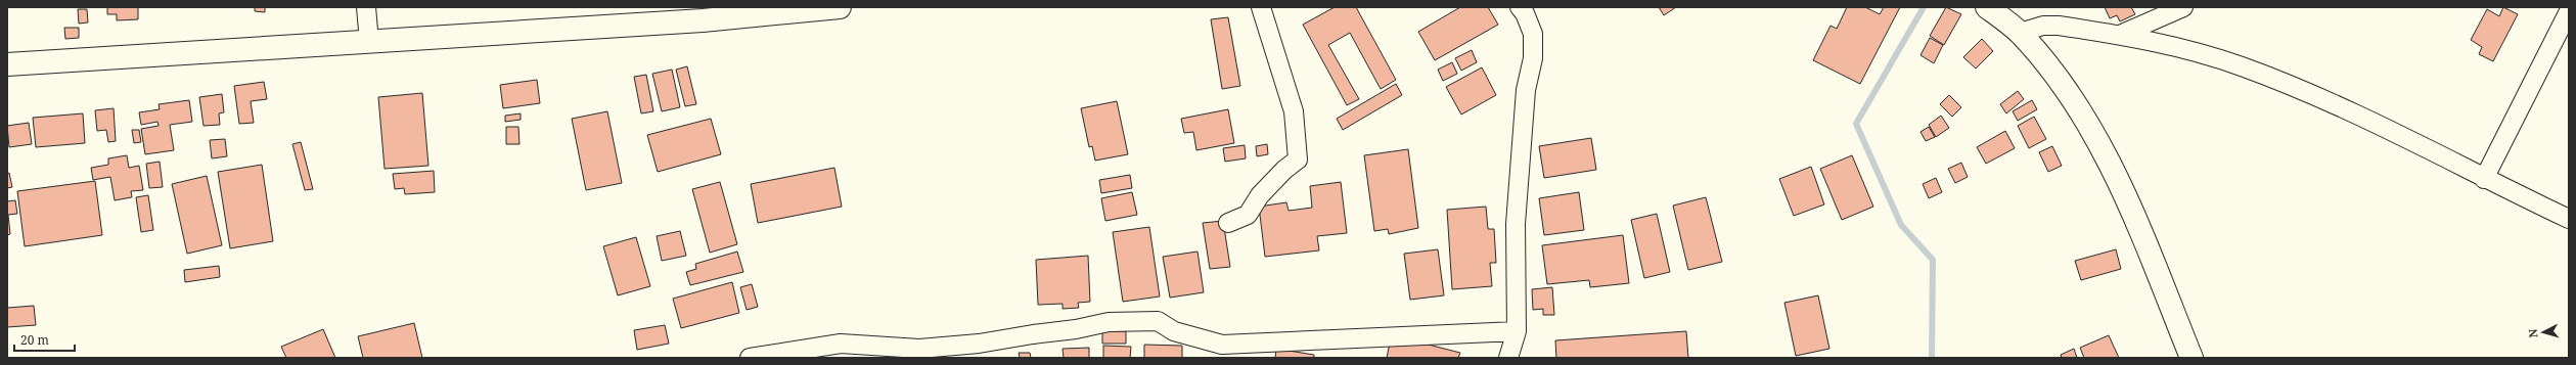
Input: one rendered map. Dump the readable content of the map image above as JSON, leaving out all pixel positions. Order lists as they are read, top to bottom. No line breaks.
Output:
{"scale_bar":"20 m","north":"left"}
